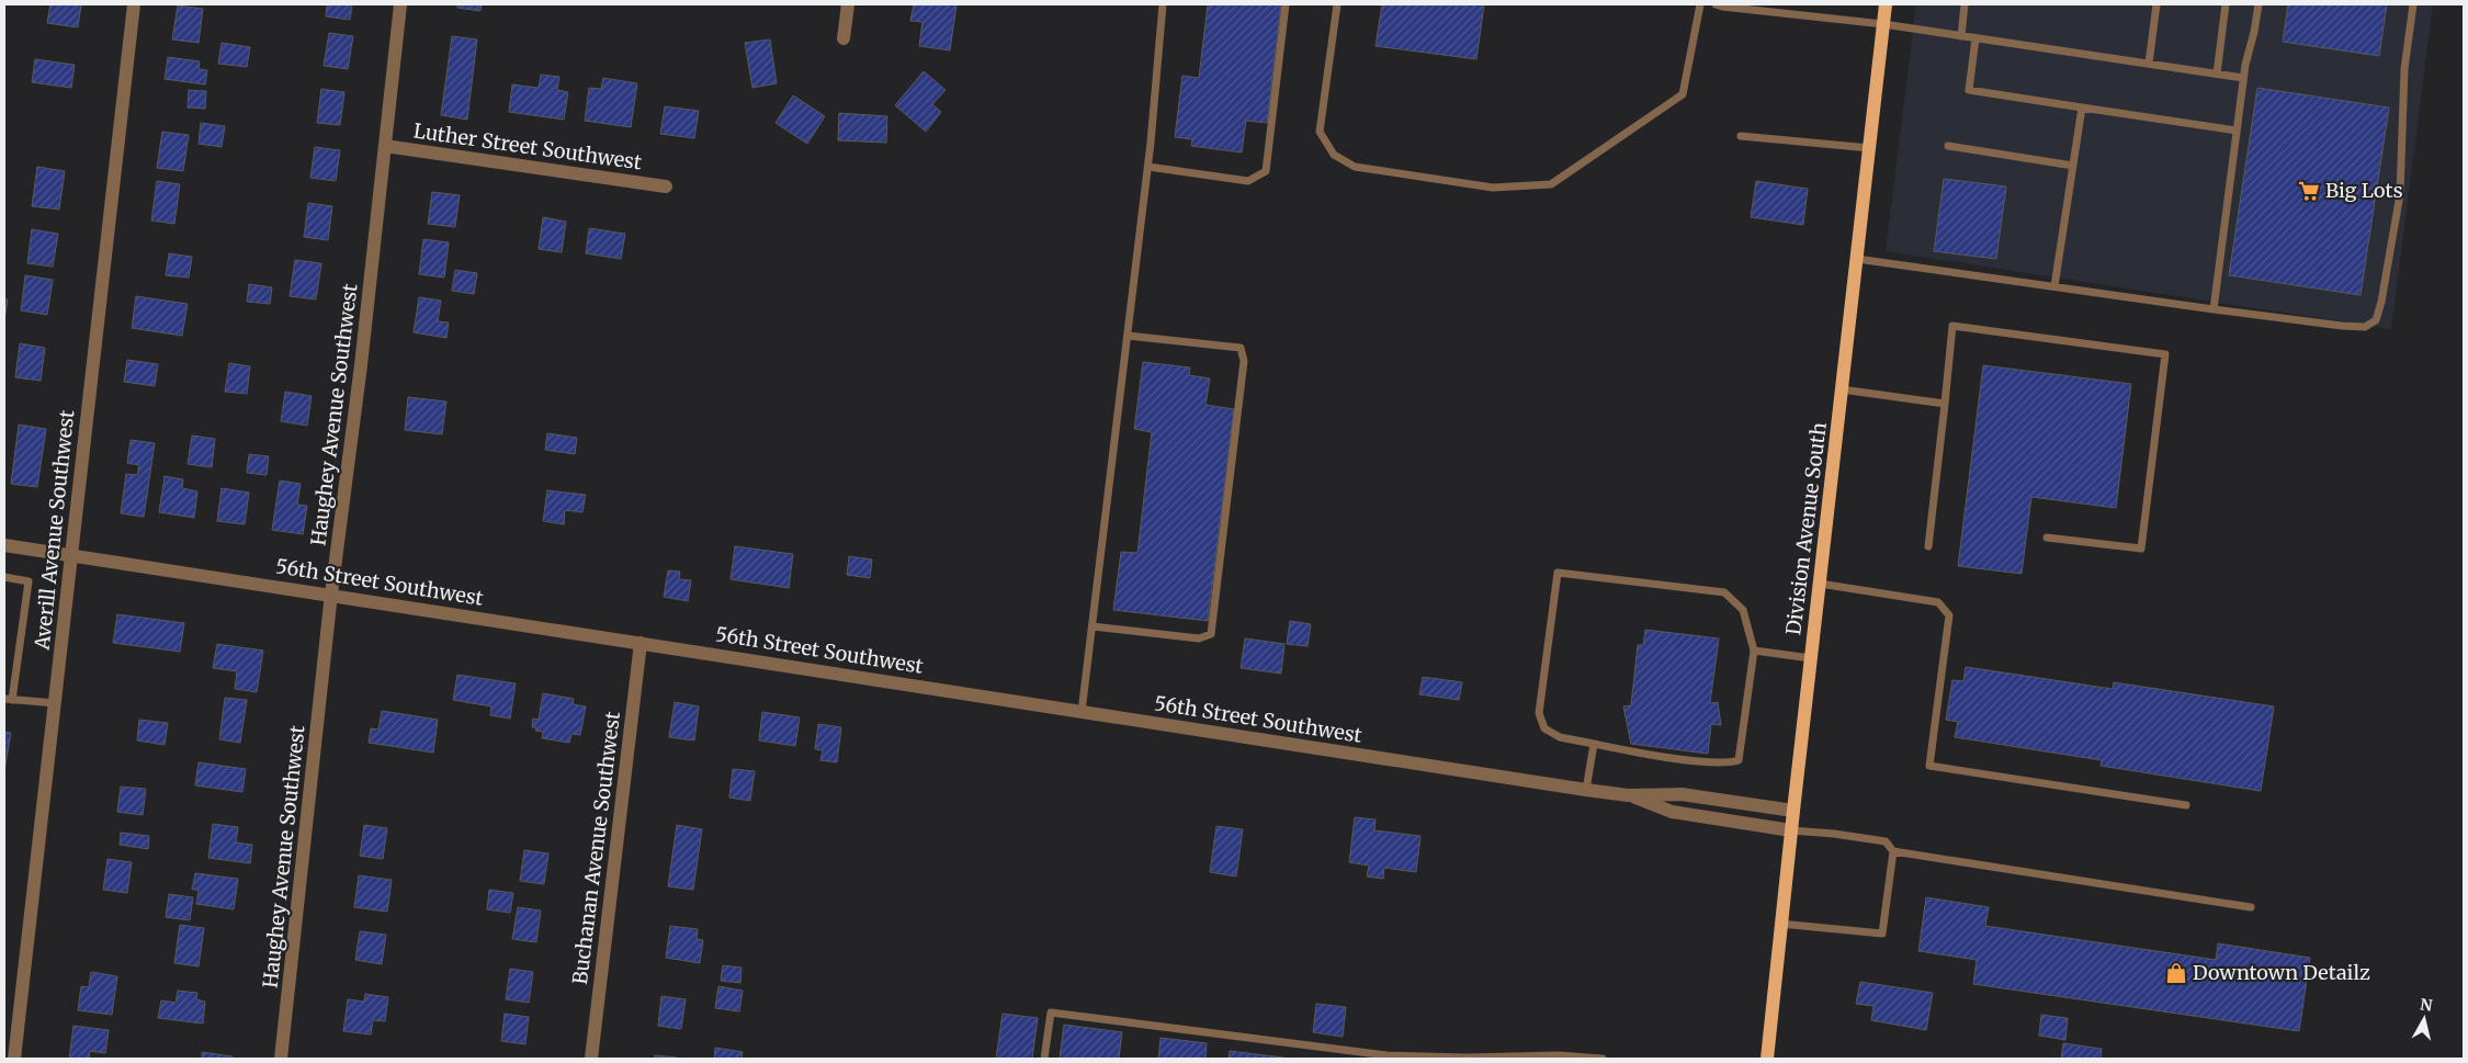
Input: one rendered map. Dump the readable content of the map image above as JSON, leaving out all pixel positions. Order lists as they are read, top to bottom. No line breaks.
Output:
{"streets":{"main road":["Division Avenue South"],"street":["Luther Street Southwest","Haughey Avenue Southwest","Averill Avenue Southwest","56th Street Southwest","Buchanan Avenue Southwest"]},"crossings":[["Luther Street Southwest","Haughey Avenue Southwest"],["Haughey Avenue Southwest","56th Street Southwest"],["Division Avenue South","56th Street Southwest"],["Averill Avenue Southwest","56th Street Southwest"],["56th Street Southwest","Buchanan Avenue Southwest"]],"places":{"supermarket":["Big Lots"],"shop":["Downtown Detailz"]},"north":"top"}
